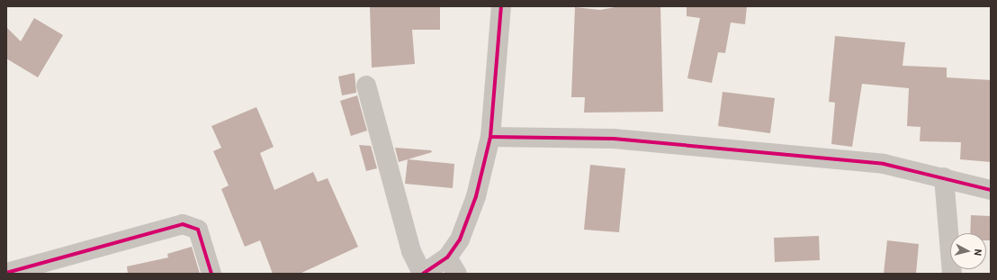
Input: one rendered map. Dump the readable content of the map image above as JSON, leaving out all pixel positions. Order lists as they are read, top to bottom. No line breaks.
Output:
{"north":"right"}
